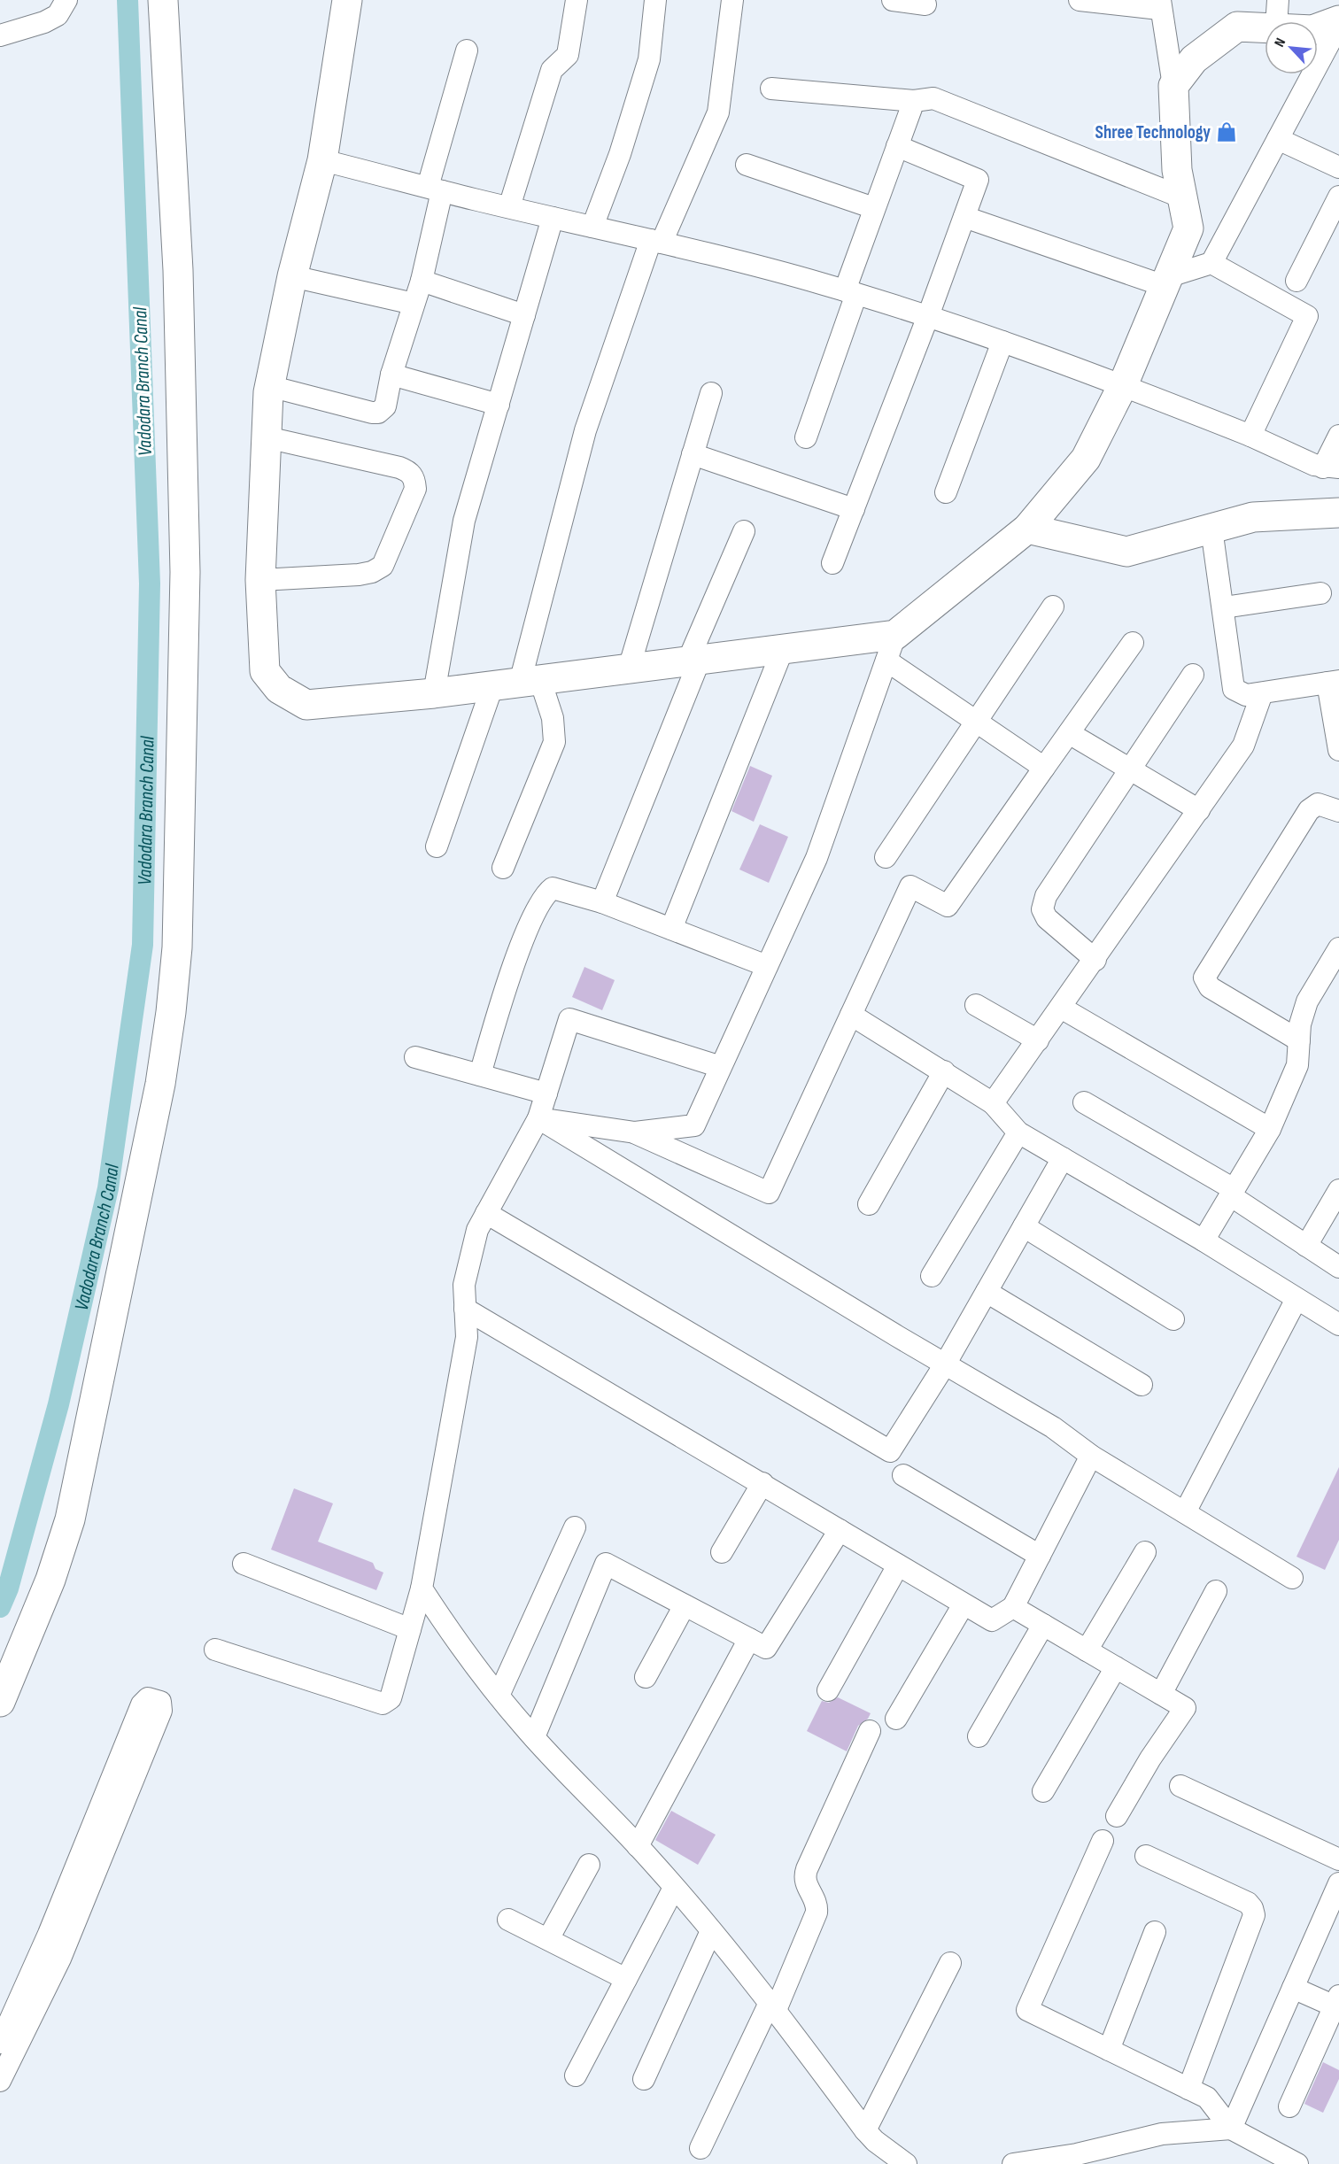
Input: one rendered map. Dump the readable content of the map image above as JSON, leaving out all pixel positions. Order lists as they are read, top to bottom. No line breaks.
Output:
{"water":["Vadodara Branch Canal"],"places":{"shop":["Shree Technology"]},"north":"top left"}
